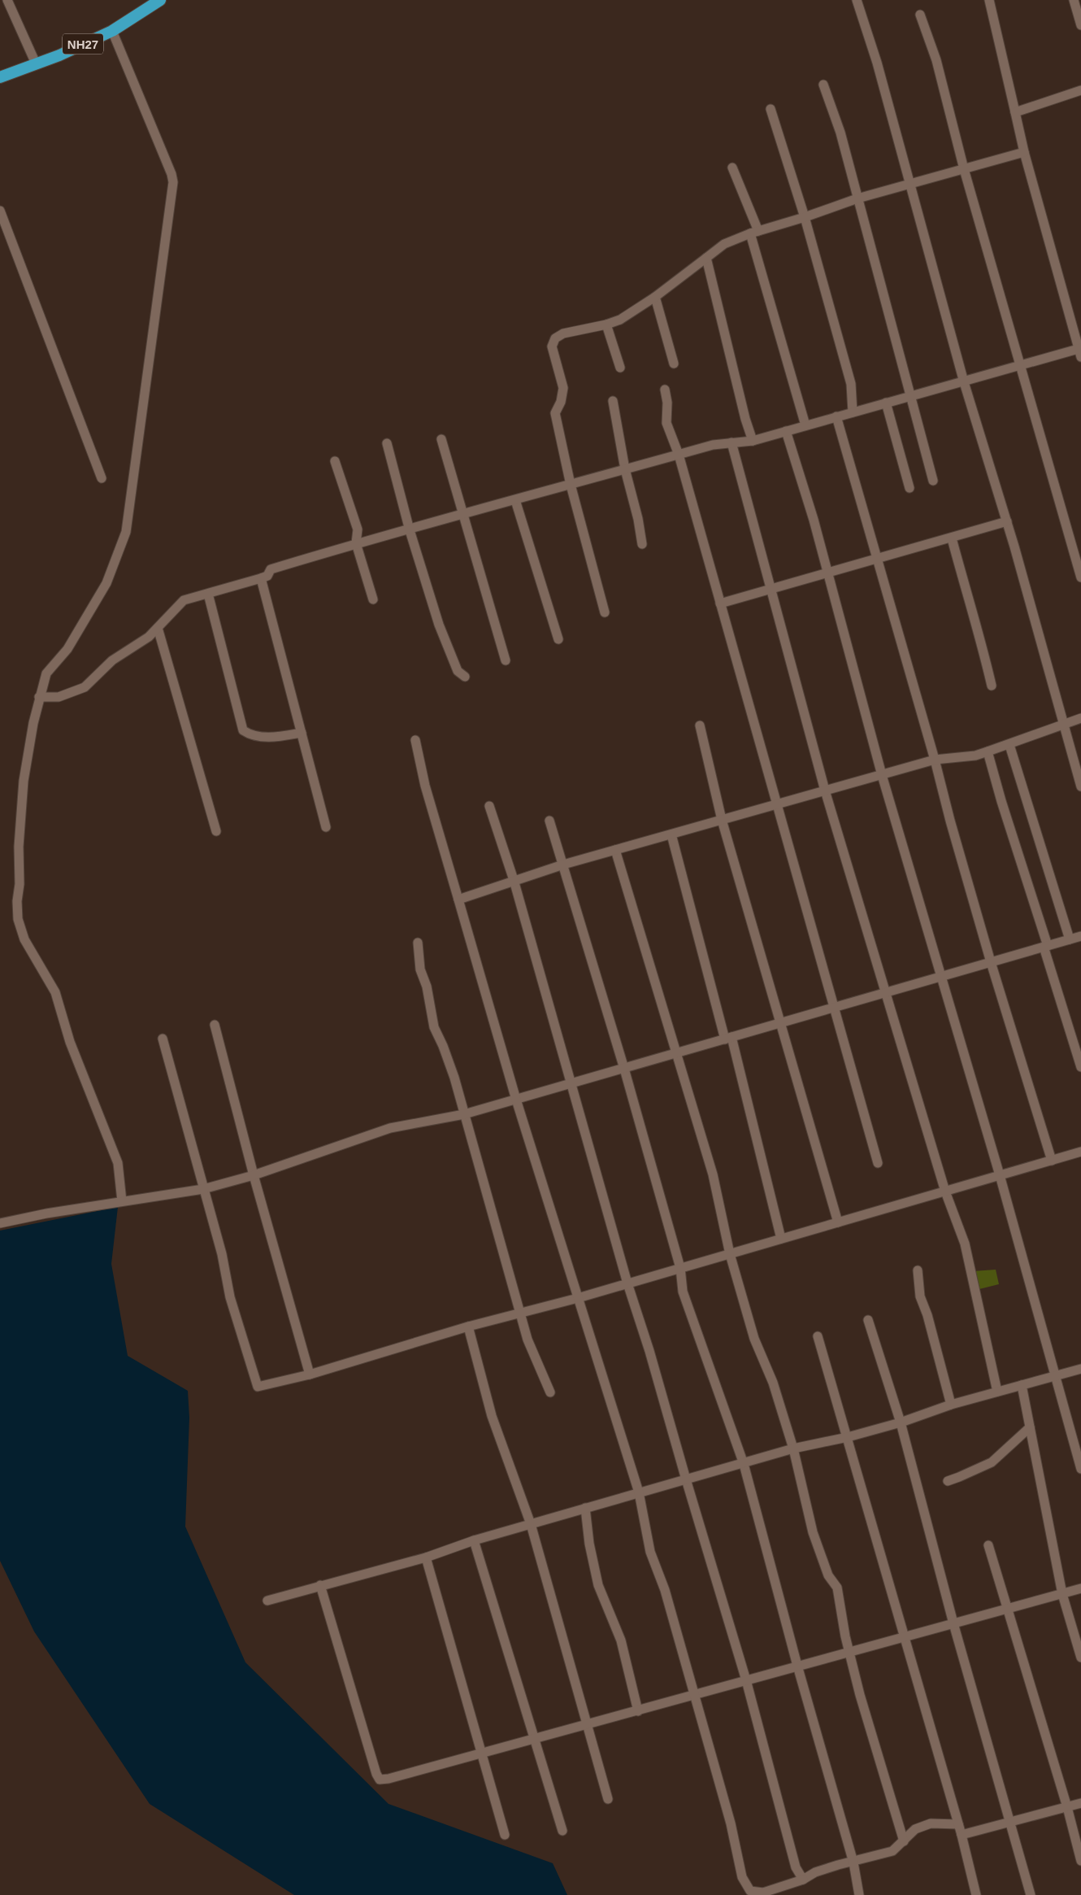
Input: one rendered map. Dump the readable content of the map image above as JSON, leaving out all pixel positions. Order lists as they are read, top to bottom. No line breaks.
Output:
{"streets":{"highway":["NH27"]}}
